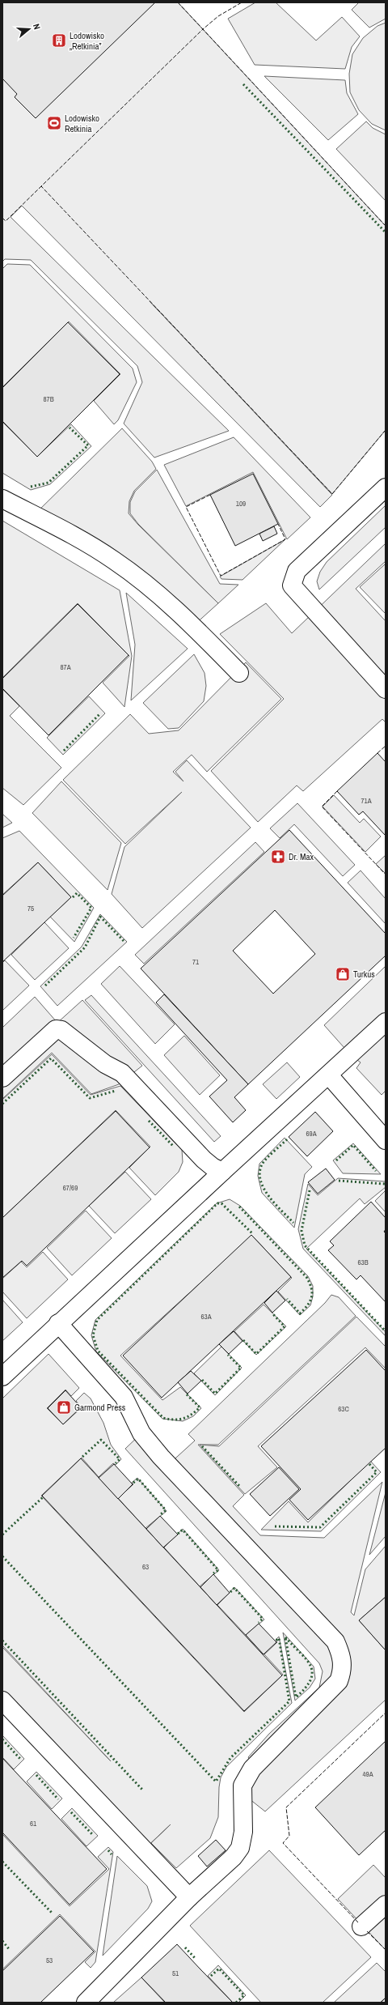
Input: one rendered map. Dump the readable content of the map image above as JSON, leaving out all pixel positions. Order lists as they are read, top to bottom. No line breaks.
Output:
{"places":{"building":["Lodowisko „Retkinia”"],"sports":["Lodowisko Retkinia"],"pharmacy":["Dr. Max"],"shop":["Turkus","Garmond Press"]},"house_numbers":["87B","109","87A","71A","75","71","69A","67/69","63B","63A","63C","63","49A","61","53","51"],"north":"right"}
